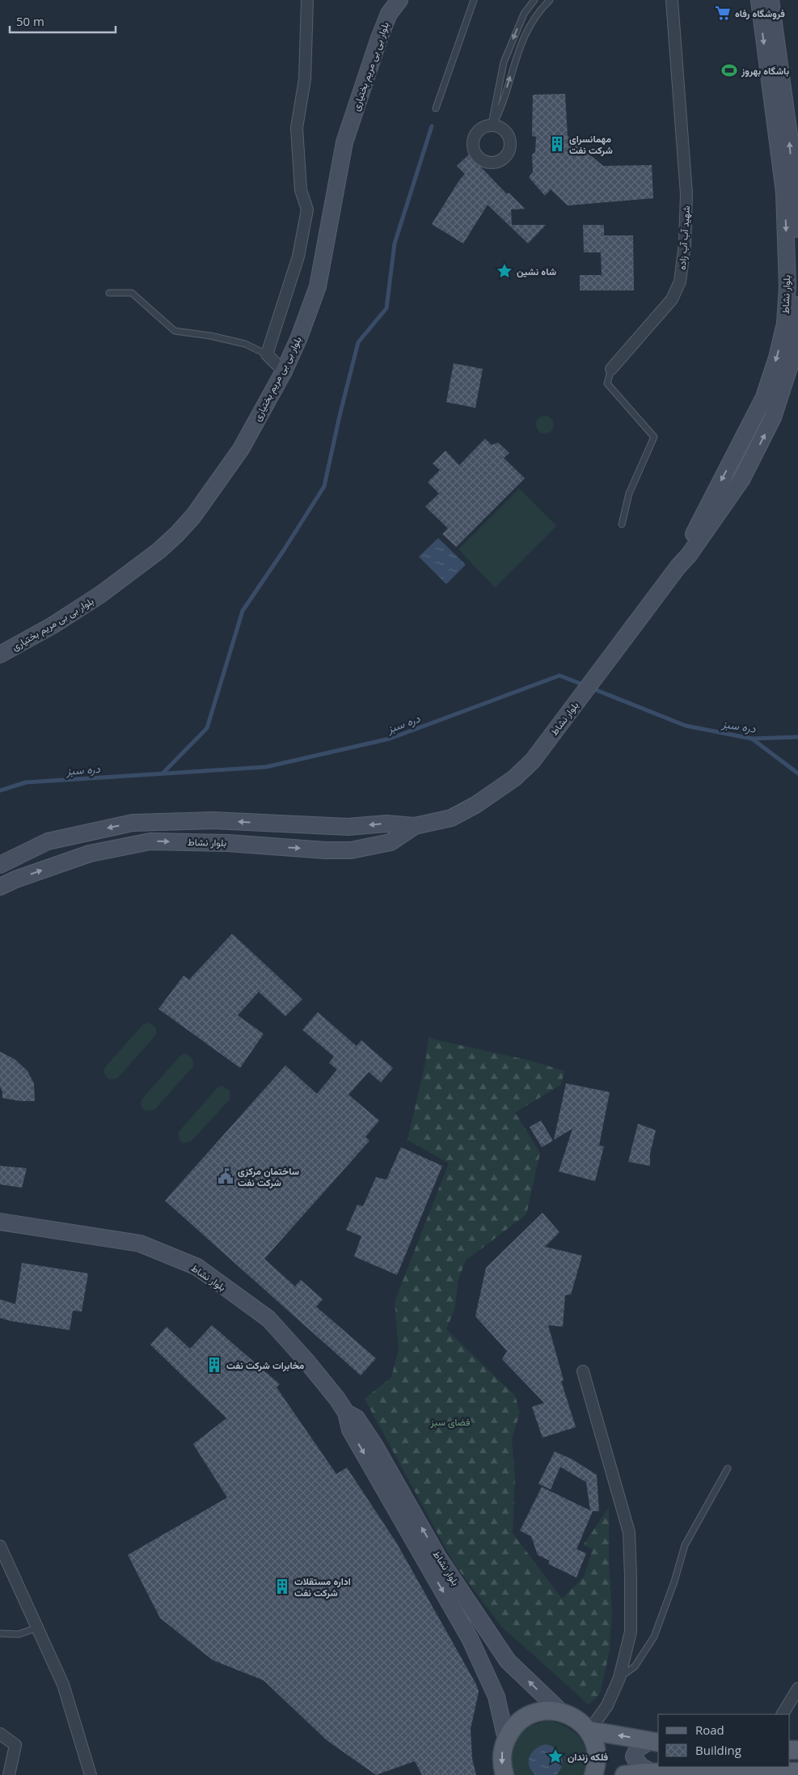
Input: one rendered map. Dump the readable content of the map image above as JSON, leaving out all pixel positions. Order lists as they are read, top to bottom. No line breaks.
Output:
{"streets":{"main road":["بلوار بی بی مریم بختیاری","بلوار نشاط"],"street":["شهید آب آب زاده"]},"water":["دره سبز"],"parks":["فضای سبز"],"places":{"supermarket":["فروشگاه رفاه"],"sports":["باشگاه بهروز"],"building":["مهمانسرای شرکت نفت","مخابرات شرکت نفت","اداره مستقلات شرکت نفت"],"place":["شاه نشین","فلکه زندان"],"public building":["ساختمان مرکزی شرکت نفت"]},"legend":["Road","Building"],"scale_bar":"50 m"}
